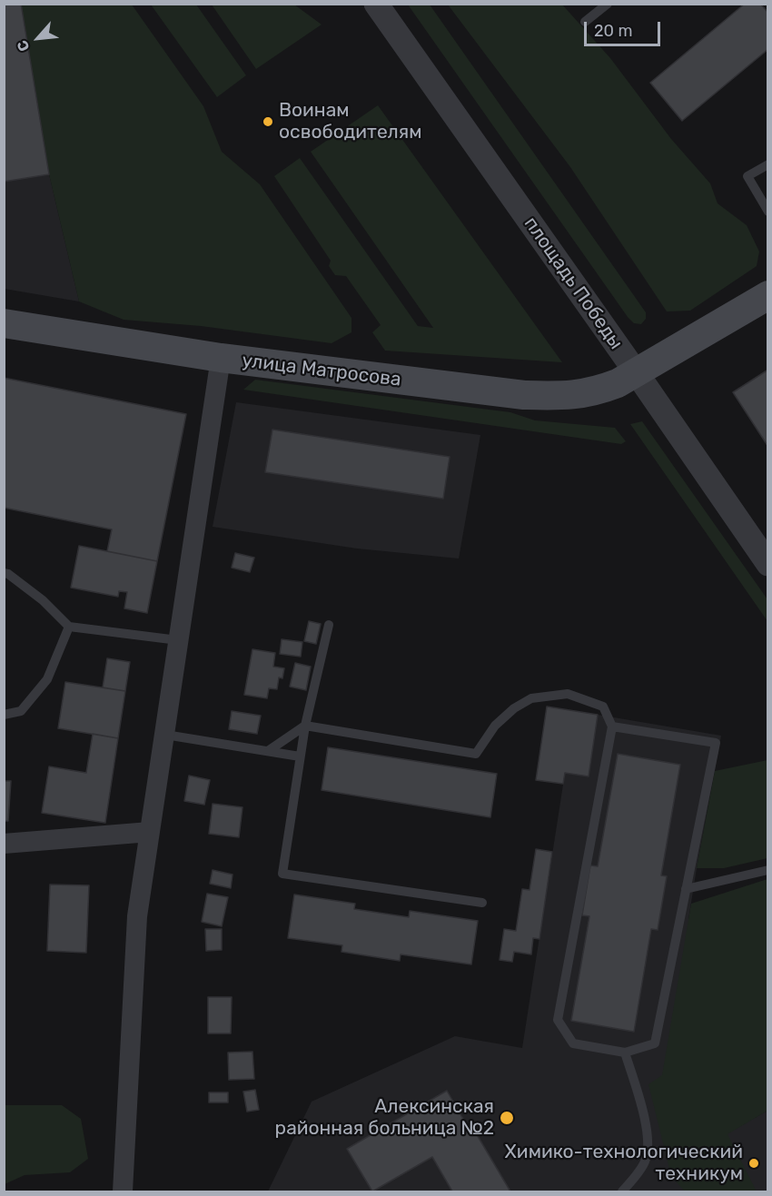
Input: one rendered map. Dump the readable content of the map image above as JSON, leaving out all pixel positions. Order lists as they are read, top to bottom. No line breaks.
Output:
{"streets":{"main road":["улица Матросова"],"street":["площадь Победы"]},"crossings":[["площадь Победы","улица Матросова"]],"places":["Воинам освободителям","Алексинская районная больница №2","Химико-технологический техникум"],"scale_bar":"20 m","north":"bottom left"}
